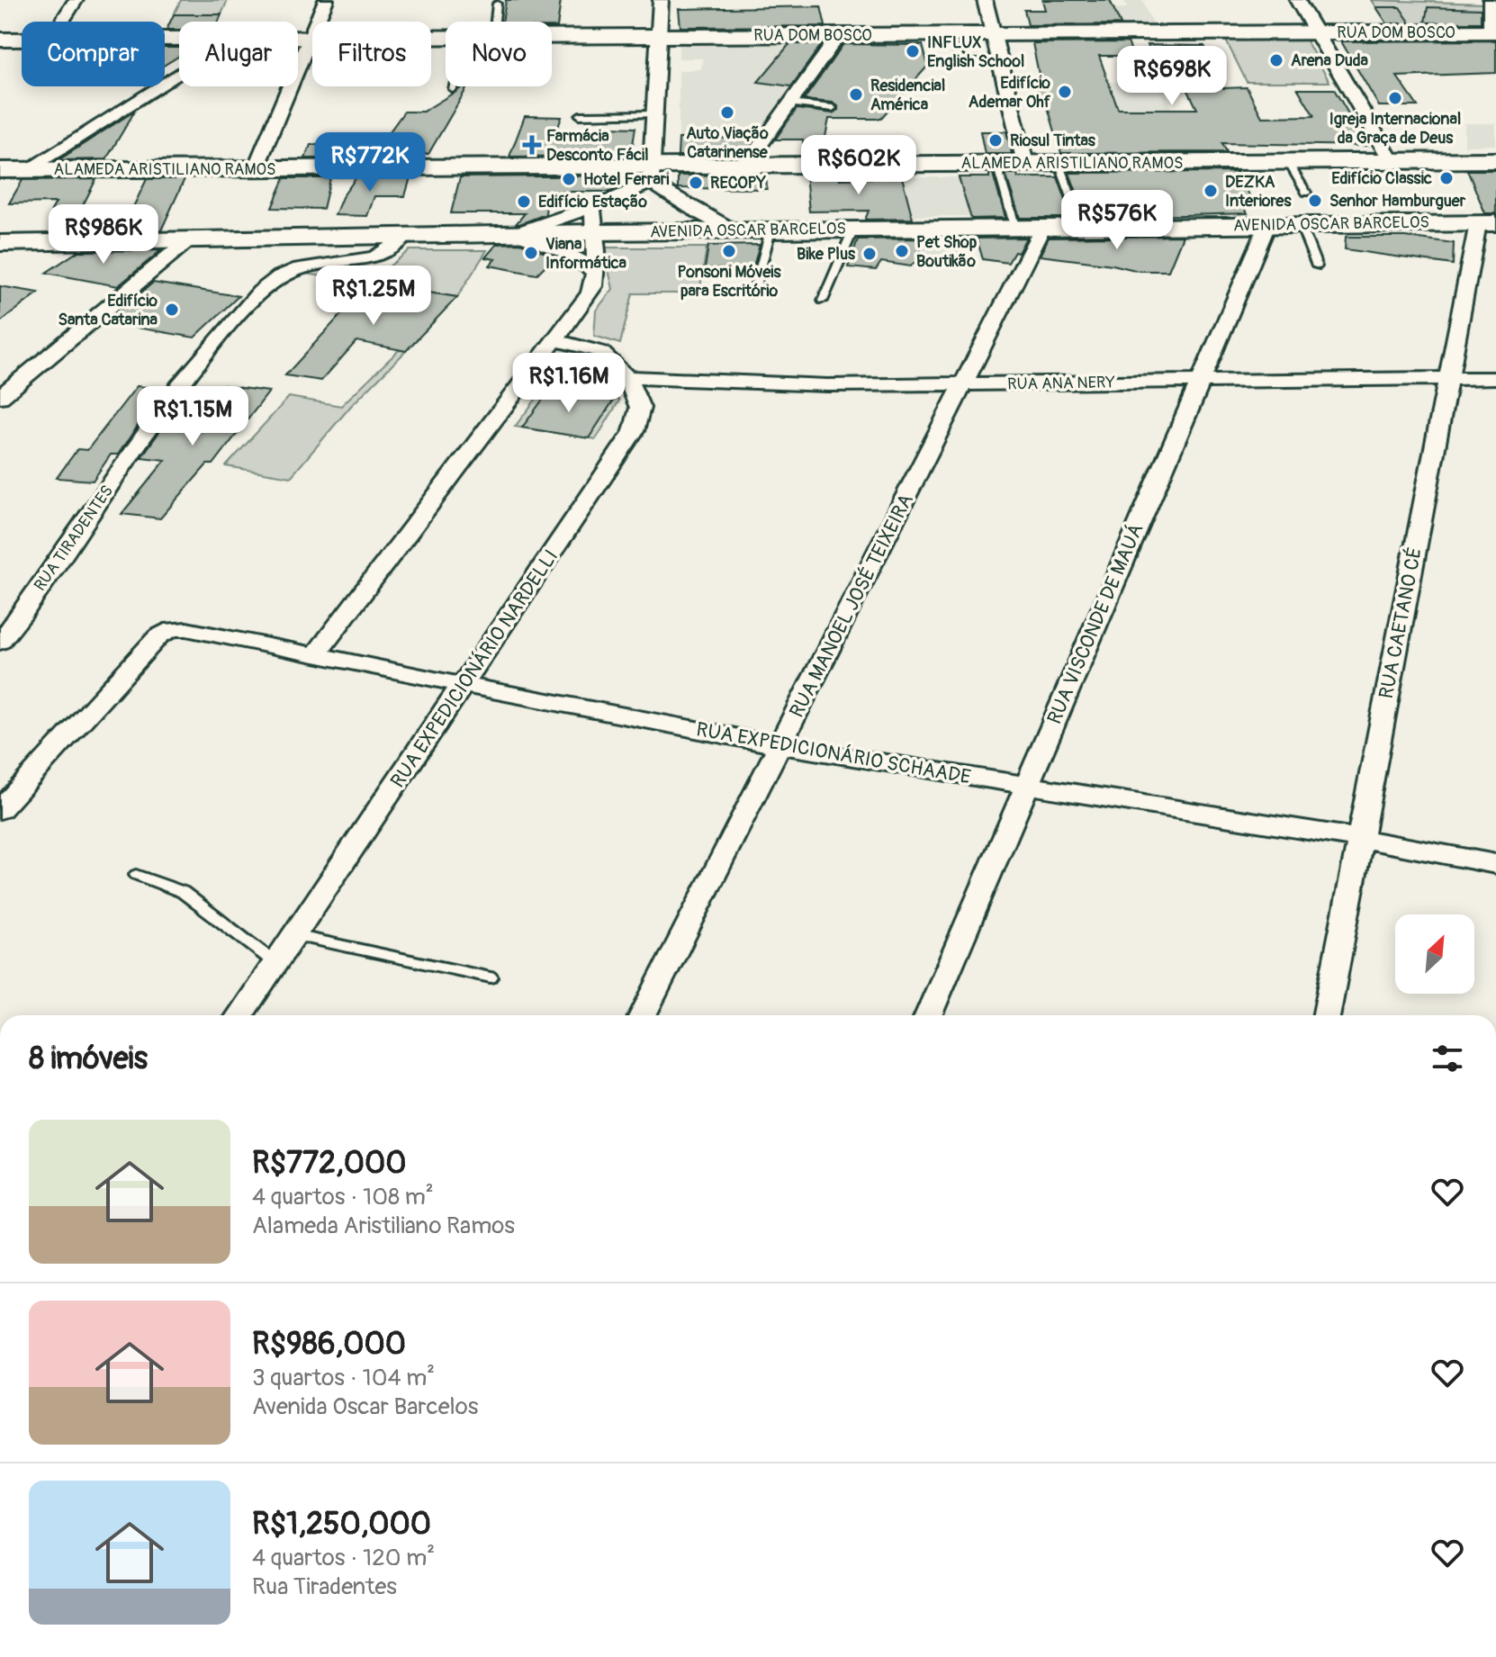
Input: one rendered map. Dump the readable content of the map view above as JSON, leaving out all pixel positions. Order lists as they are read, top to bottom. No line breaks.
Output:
{"streets":{"main road":["RUA DOM BOSCO","ALAMEDA ARISTILIANO RAMOS","AVENIDA OSCAR BARCELOS"],"street":["RUA ANA NERY","RUA TIRADENTES","RUA MANOEL JOSÉ TEIXEIRA","RUA CAETANO CÉ","RUA VISCONDE DE MAUÁ","RUA EXPEDICIONÁRIO NARDELLI","RUA EXPEDICIONÁRIO SCHAADE"]},"crossings":[["AVENIDA OSCAR BARCELOS","RUA TIRADENTES"],["AVENIDA OSCAR BARCELOS","RUA MANOEL JOSÉ TEIXEIRA"],["AVENIDA OSCAR BARCELOS","RUA CAETANO CÉ"],["AVENIDA OSCAR BARCELOS","RUA VISCONDE DE MAUÁ"],["RUA ANA NERY","RUA MANOEL JOSÉ TEIXEIRA"],["RUA ANA NERY","RUA CAETANO CÉ"],["RUA ANA NERY","RUA VISCONDE DE MAUÁ"],["RUA ANA NERY","RUA EXPEDICIONÁRIO NARDELLI"],["RUA MANOEL JOSÉ TEIXEIRA","RUA EXPEDICIONÁRIO SCHAADE"],["RUA CAETANO CÉ","RUA EXPEDICIONÁRIO SCHAADE"],["RUA VISCONDE DE MAUÁ","RUA EXPEDICIONÁRIO SCHAADE"],["RUA EXPEDICIONÁRIO NARDELLI","RUA EXPEDICIONÁRIO SCHAADE"]],"places":{"other":["INFLUX English School","Arena Duda","Edifício Ademar Ohf","Residencial América","Igreja Internacional da Graça de Deus","Auto Viação Catarinense","Riosul Tintas","Edifício Classic","Hotel Ferrari","RECOPY","DEZKA Interiores","Senhor Hamburguer","Edifício Estação","Ponsoni Móveis para Escritório","Pet Shop Boutikão","Viana Informática","Bike Plus","Edifício Santa Catarina"],"health":["Farmácia Desconto Fácil"]},"north":"top right","page":{"chip":["Comprar","Alugar","Filtros","Novo"],"price":["R$698K","R$772K","R$602K","R$576K","R$986K","R$1.25M","R$1.16M","R$1.15M"],"heading":"8 imóveis","list":[{"name":"R$772,000","note":"4 quartos · 108 m² · Alameda Aristiliano Ramos"},{"name":"R$986,000","note":"3 quartos · 104 m² · Avenida Oscar Barcelos"},{"name":"R$1,250,000","note":"4 quartos · 120 m² · Rua Tiradentes"}]}}
